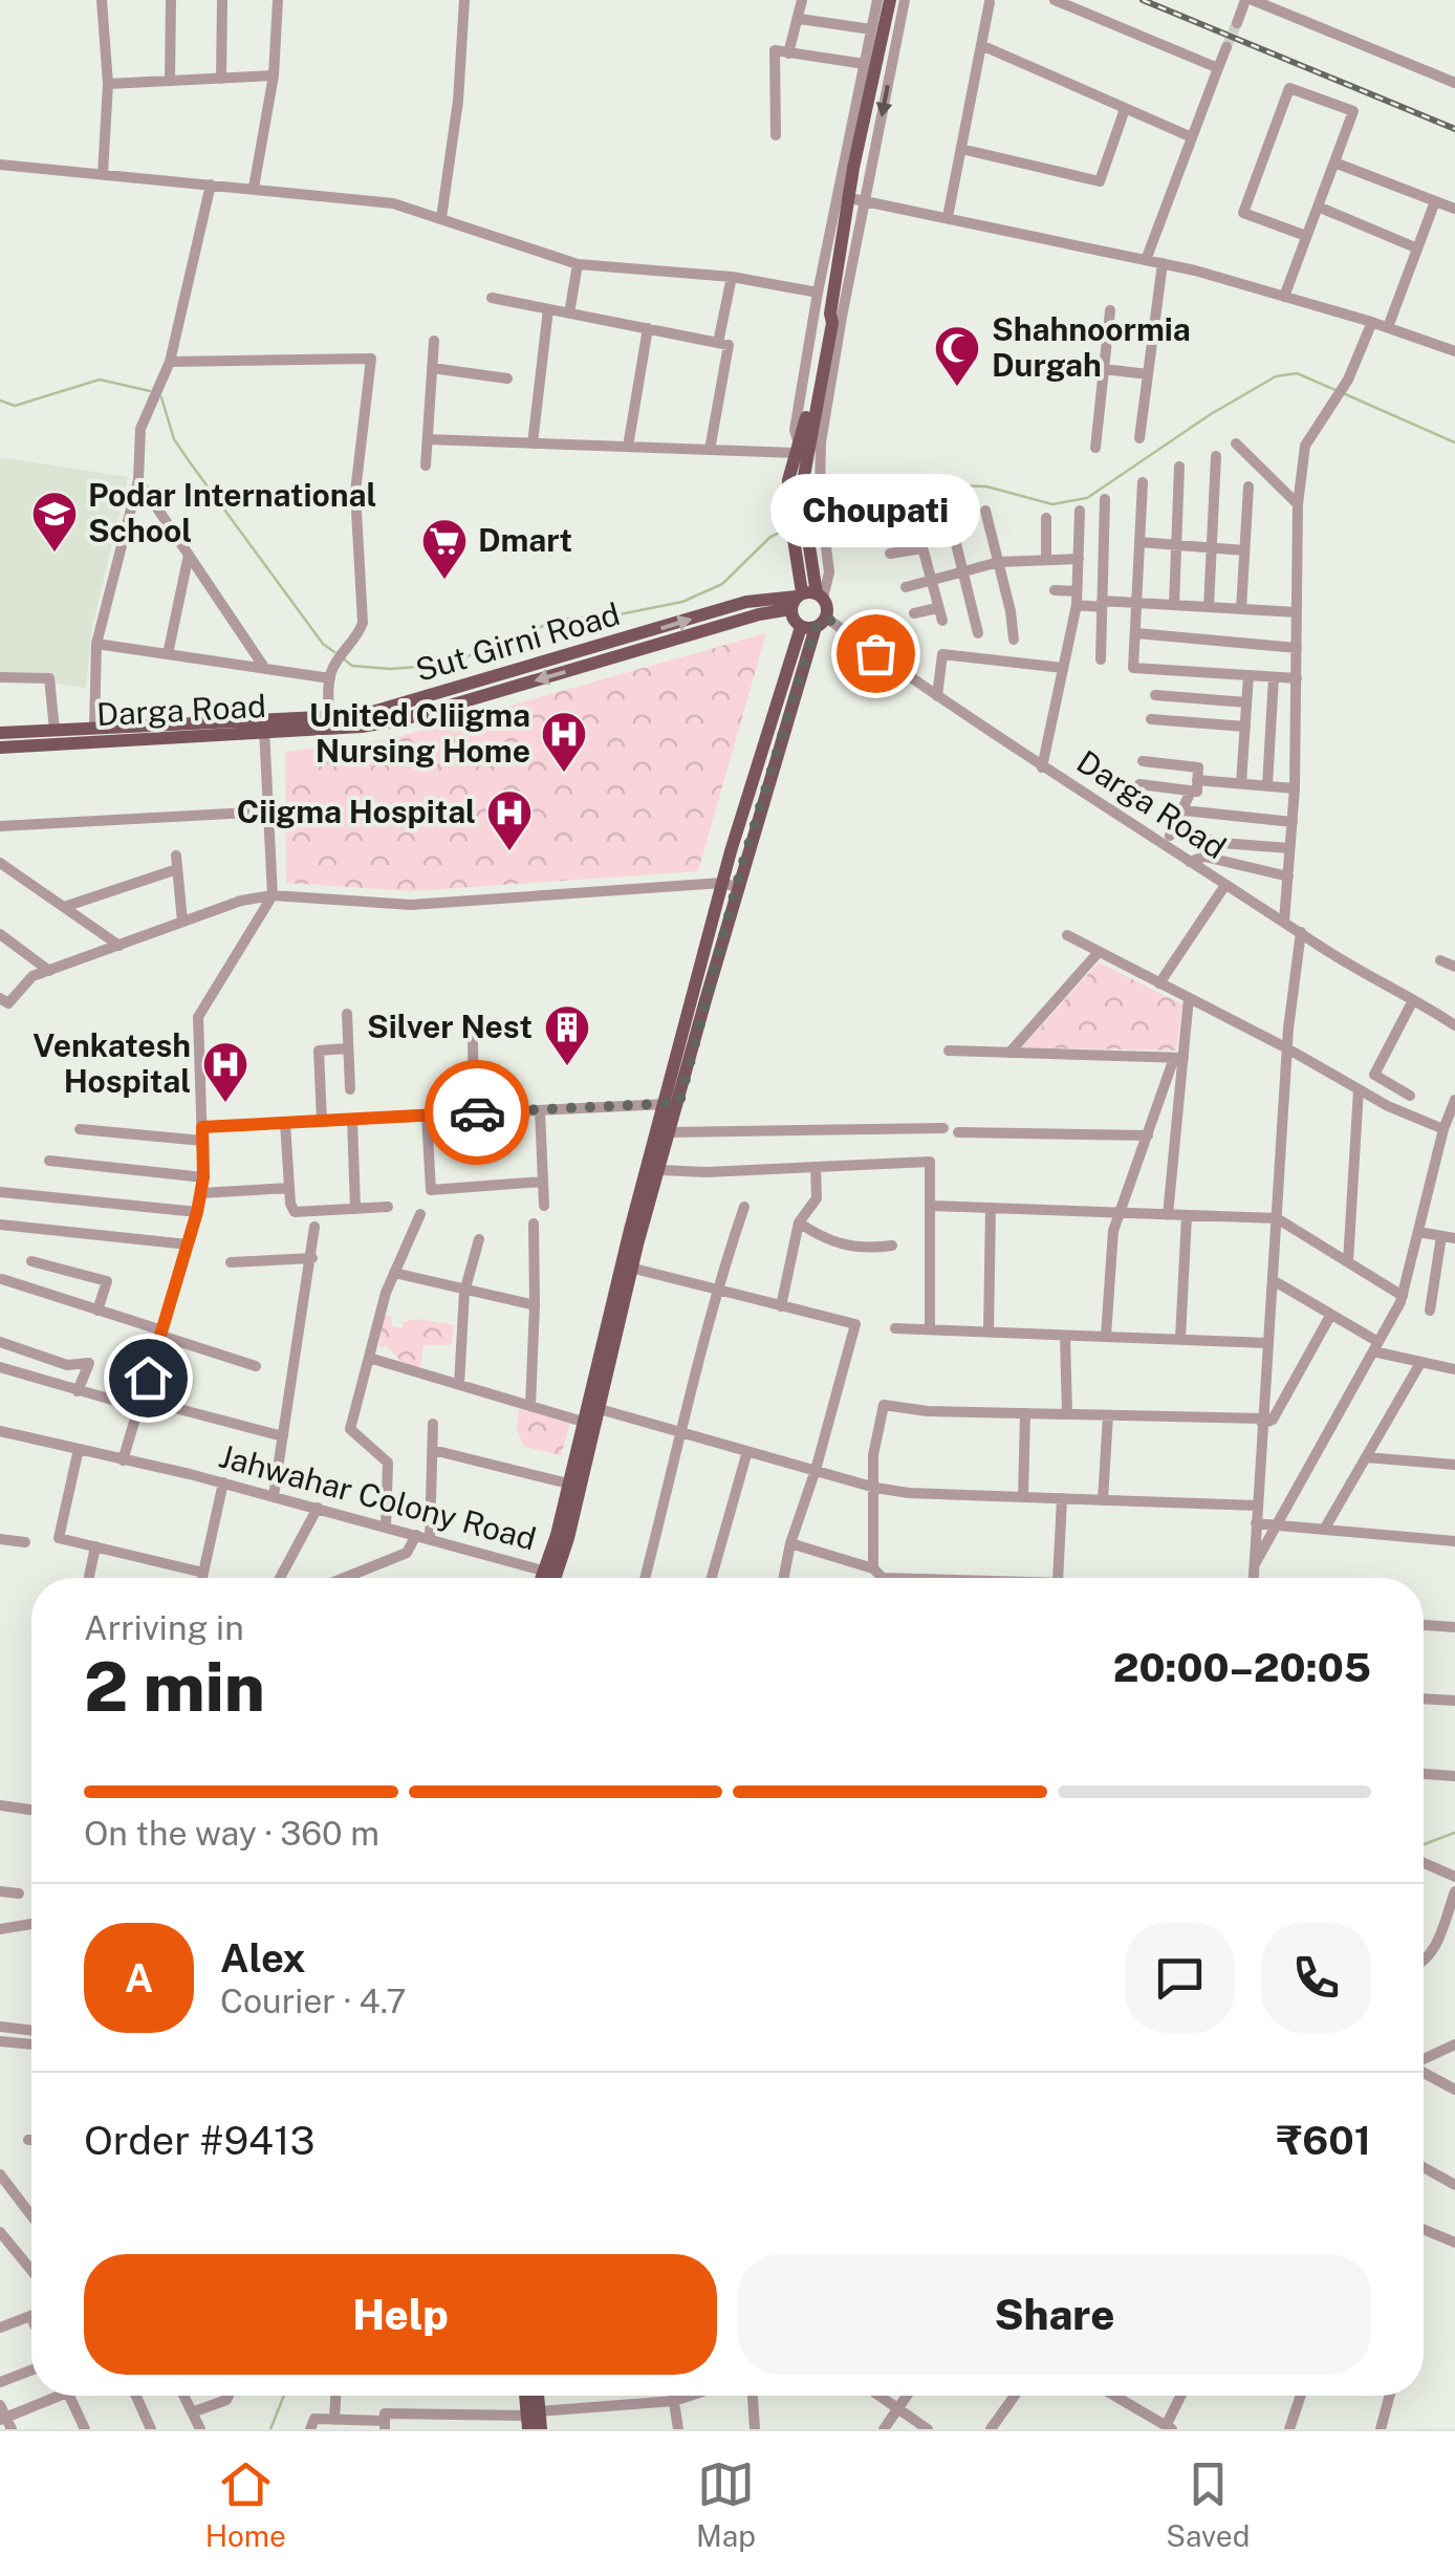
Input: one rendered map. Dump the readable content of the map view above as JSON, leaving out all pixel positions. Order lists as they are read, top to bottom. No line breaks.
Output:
{"streets":{"main road":["Darga Road"],"street":["Jahwahar Colony Road"]},"places":{"mosque":["Shahnoormia Durgah"],"school or university":["Podar International School"],"supermarket":["Dmart"],"other":["Choupati"],"hospital":["United CIiigma Nursing Home","Ciigma Hospital","Venkatesh Hospital"],"building":["Silver Nest"]},"page":{"bubble":"Choupati","heading":["2 min","Arriving in","20:00–20:05"],"panel":["Alex","Courier · 4.7","Order #9413","₹601"],"bar":"On the way · 360 m","round":"A","buttons":["Help","Share"],"tabs":["Home","Map","Saved"]}}
